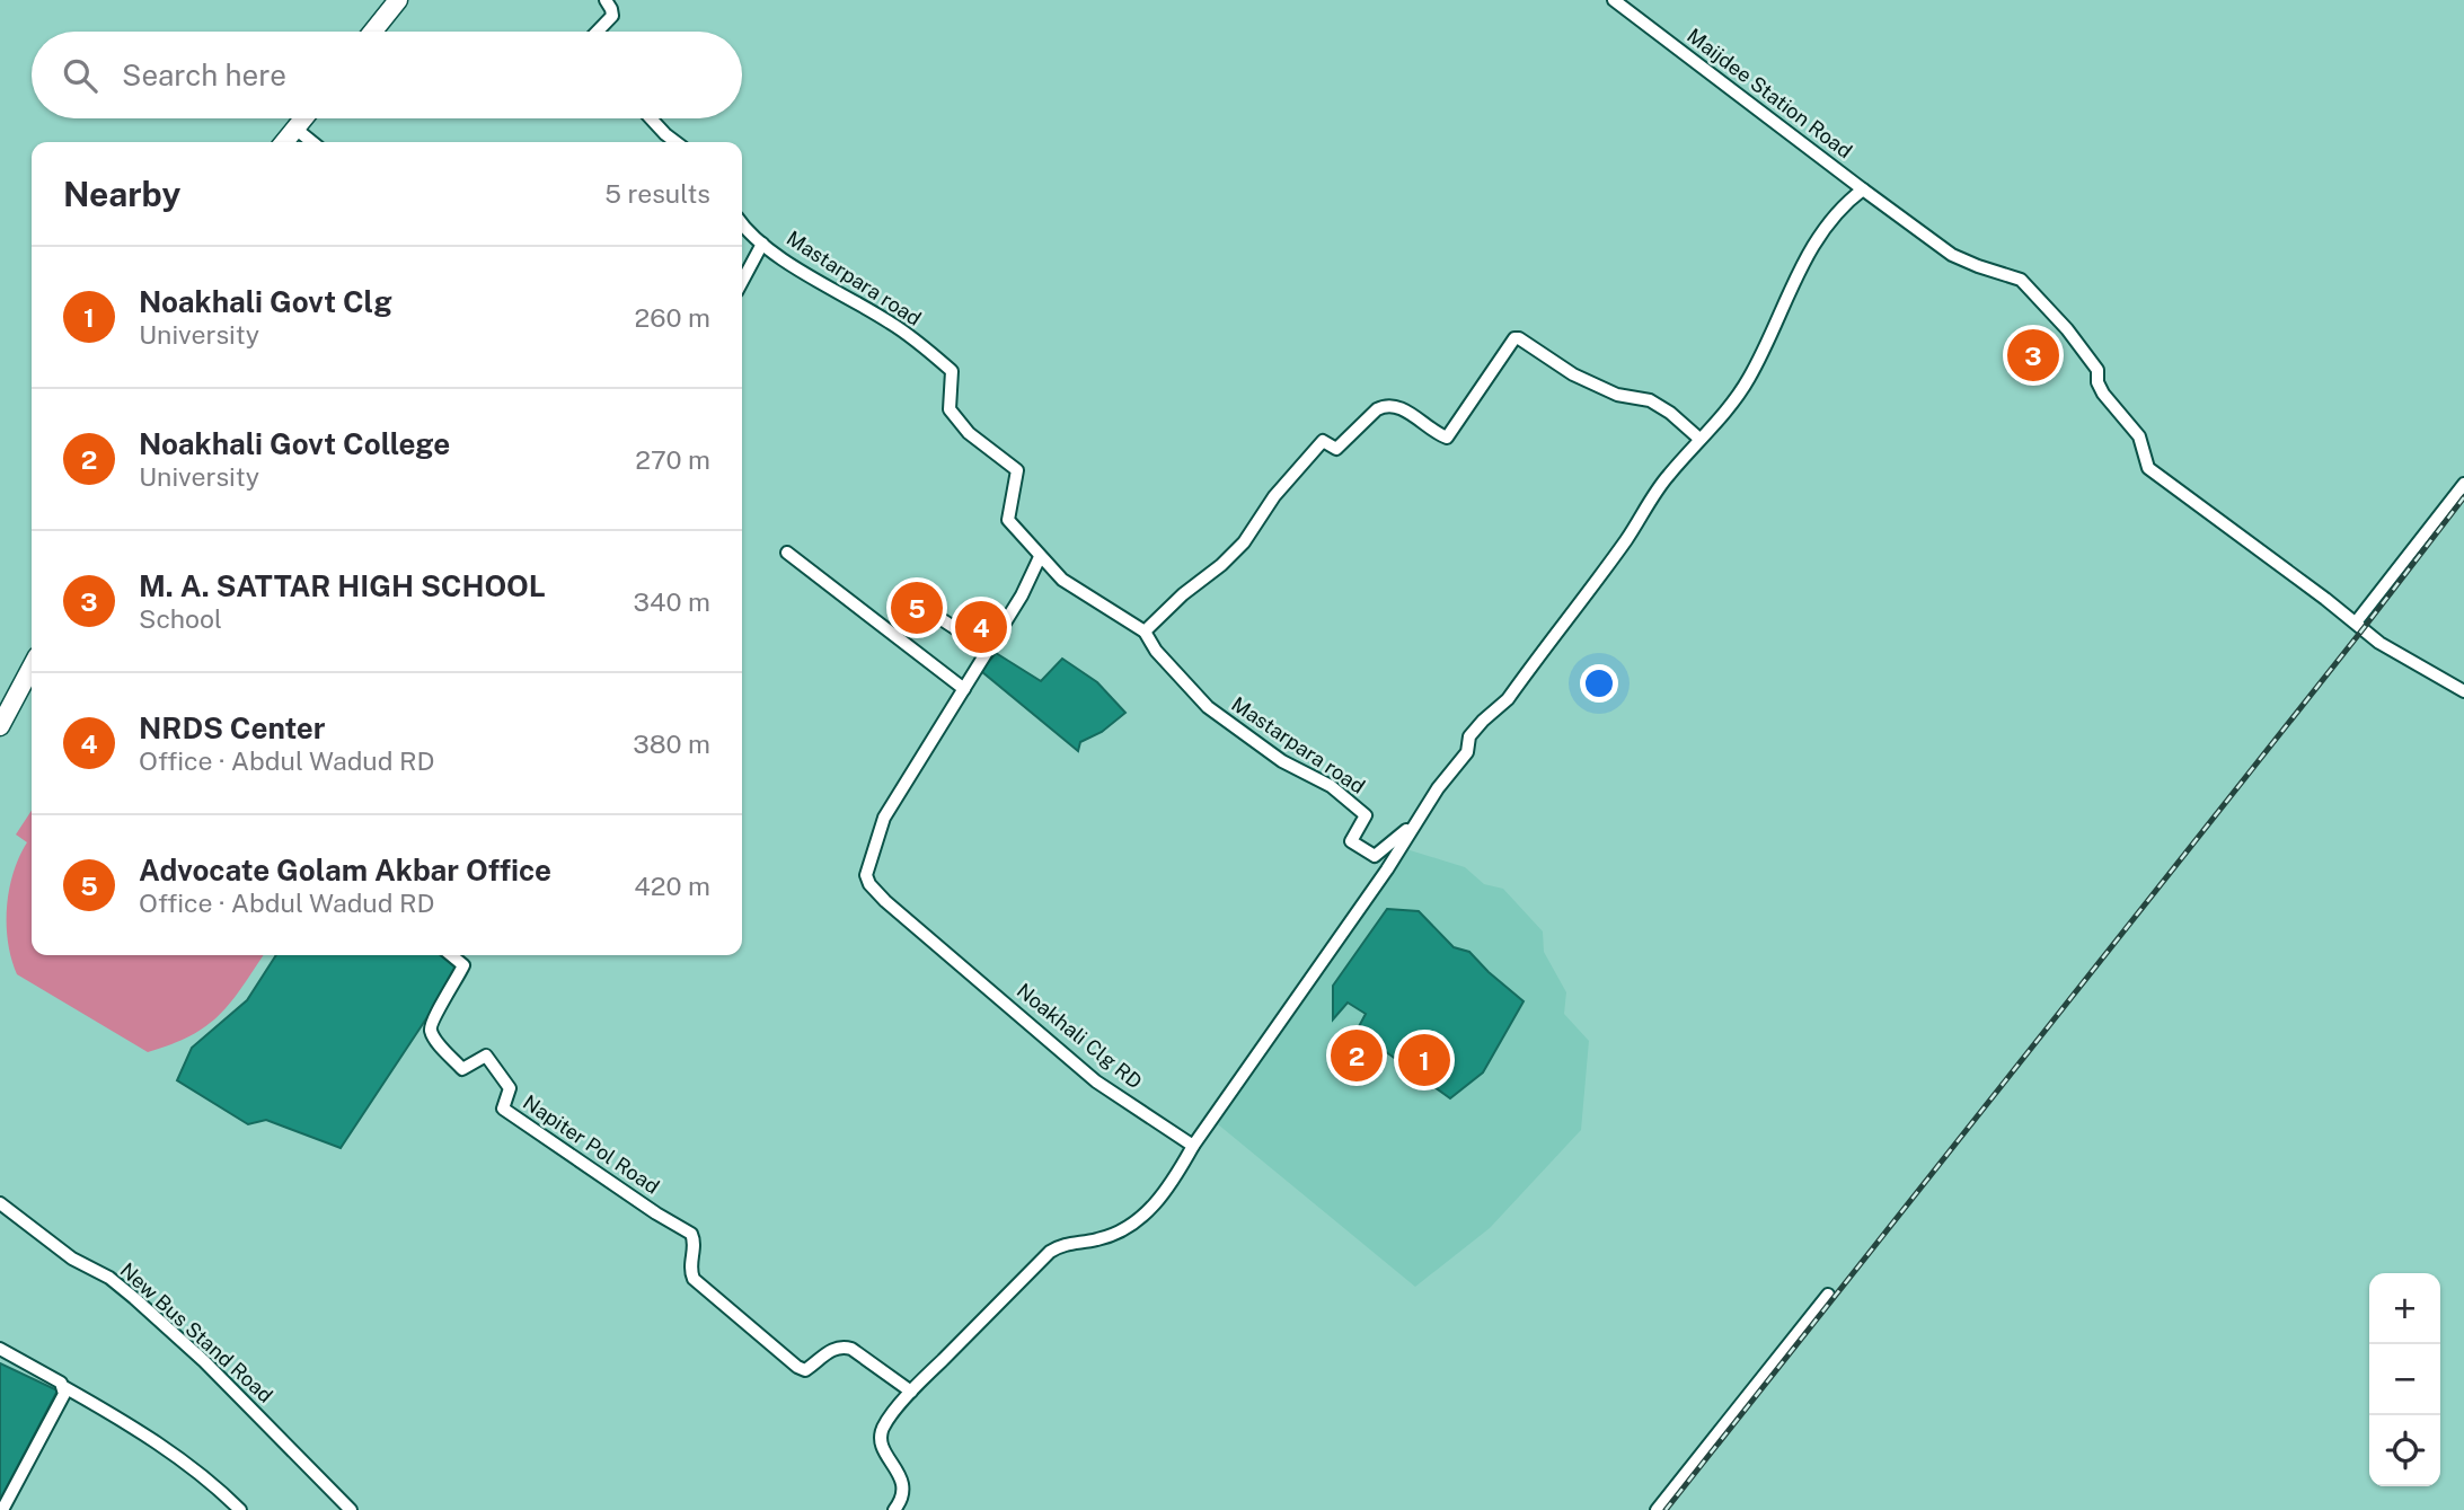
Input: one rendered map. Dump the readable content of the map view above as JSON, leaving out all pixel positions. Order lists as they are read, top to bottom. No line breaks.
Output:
{"streets":{"street":["Maijdee Station Road","Mastarpara road","Noakhali Clg RD","Napiter Pol Road","New Bus Stand Road"]},"crossings":[["Mastarpara road","Noakhali Clg RD"]],"page":{"search":"Search here","heading":["Nearby","5 results"],"list":[{"mark":"1","name":"Noakhali Govt Clg","note":"University","value":"260 m"},{"mark":"2","name":"Noakhali Govt College","note":"University","value":"270 m"},{"mark":"3","name":"M. A. SATTAR HIGH SCHOOL","note":"School","value":"340 m"},{"mark":"4","name":"NRDS Center","note":"Office · Abdul Wadud RD","value":"380 m"},{"mark":"5","name":"Advocate Golam Akbar Office","note":"Office · Abdul Wadud RD","value":"420 m"}],"pins":["3","5","4","2","1"],"map_buttons":["+","−"]}}
